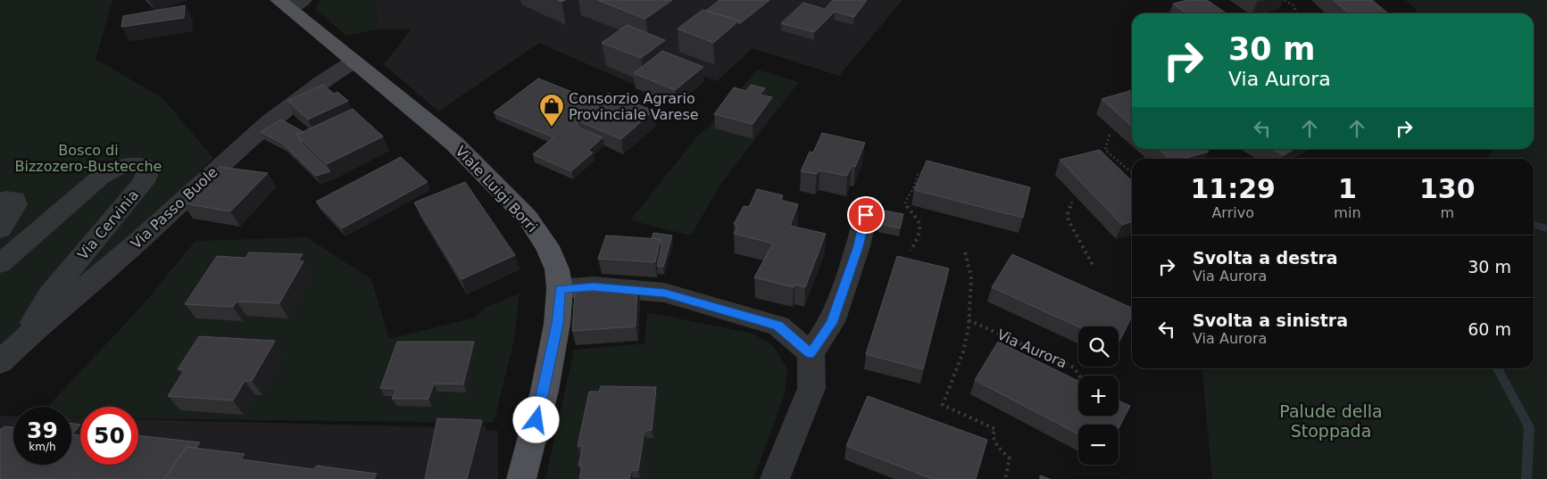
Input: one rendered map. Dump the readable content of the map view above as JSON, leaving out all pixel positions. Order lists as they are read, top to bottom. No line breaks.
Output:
{"streets":{"main road":["Viale Luigi Borri"],"street":["Via Passo Buole","Via Cervinia"],"path":["Via Aurora"]},"crossings":[["Viale Luigi Borri","Via Passo Buole"],["Via Passo Buole","Via Cervinia"]],"parks":["Bosco di Bizzozero-Bustecche","Palude della Stoppada"],"places":{"shop":["Consorzio Agrario Provinciale Varese"]},"page":{"turn":["30 m","Via Aurora"],"eta":["11:29","Arrivo","1","min","130","m"],"list":[{"name":"Svolta a destra","note":"Via Aurora","value":"30 m"},{"name":"Svolta a sinistra","note":"Via Aurora","value":"60 m"}],"map_buttons":["+","−"],"speed":"39 km/h","limit":"50"}}
